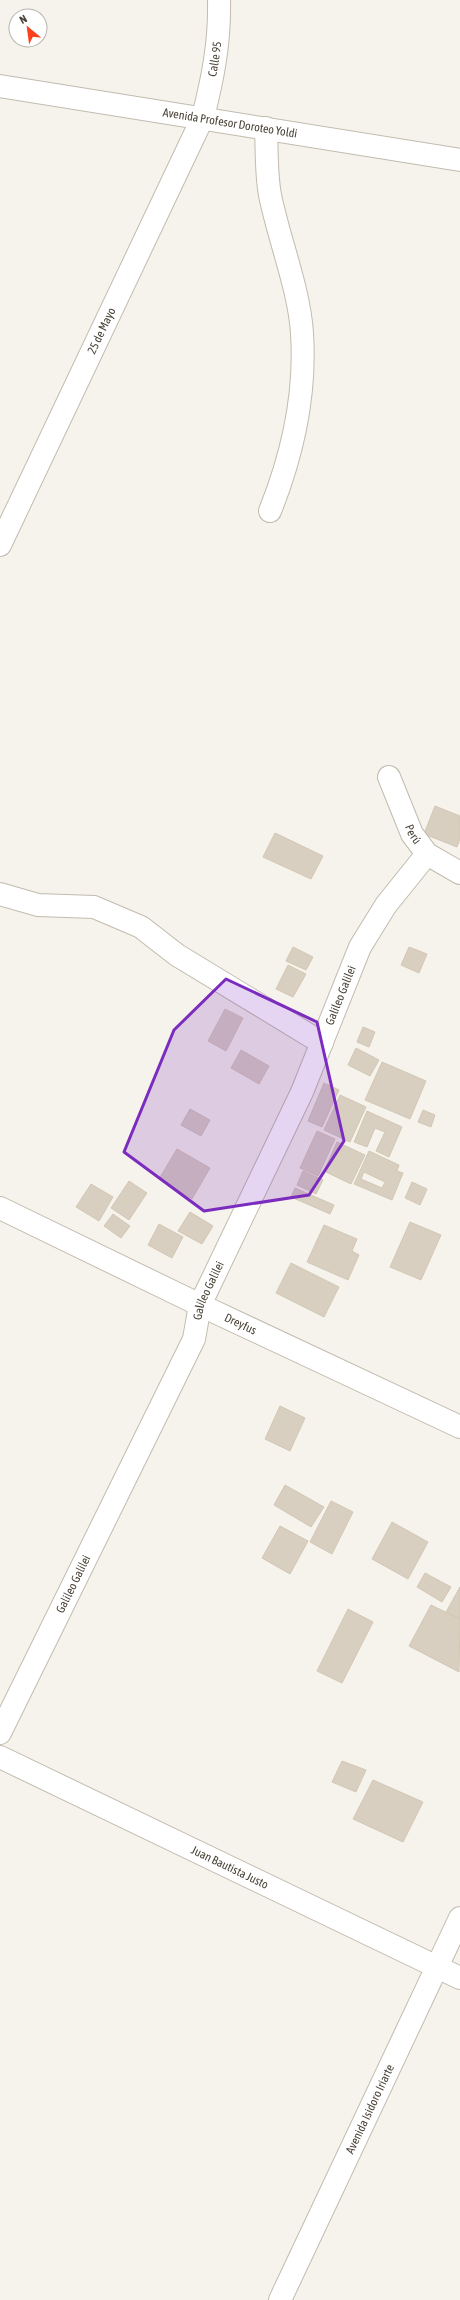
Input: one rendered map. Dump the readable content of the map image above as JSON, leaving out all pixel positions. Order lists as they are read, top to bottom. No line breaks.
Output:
{"streets":{"street":["Calle 95","Avenida Profesor Doroteo Yoldi","25 de Mayo","Perú","Galileo Galilei","Dreyfus","Juan Bautista Justo","Avenida Isidoro Iriarte"]},"crossings":[["Calle 95","Avenida Profesor Doroteo Yoldi"],["Calle 95","25 de Mayo"],["Avenida Profesor Doroteo Yoldi","25 de Mayo"],["Perú","Galileo Galilei"],["Galileo Galilei","Dreyfus"],["Juan Bautista Justo","Avenida Isidoro Iriarte"]],"north":"top left"}
